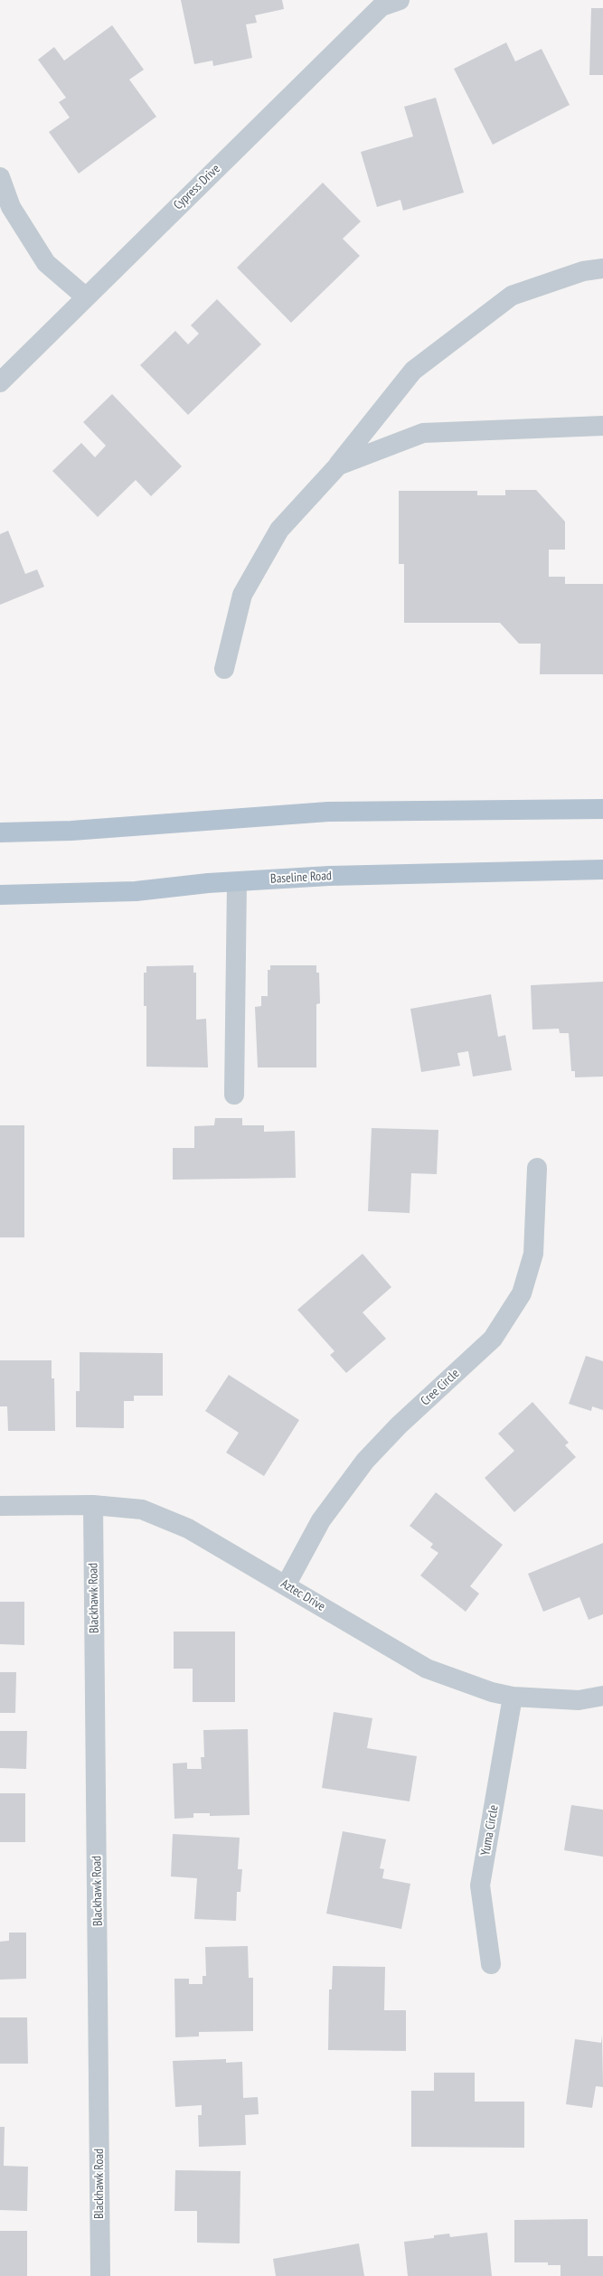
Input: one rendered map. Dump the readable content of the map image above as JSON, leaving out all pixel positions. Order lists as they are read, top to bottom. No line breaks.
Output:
{"streets":{"main road":["Baseline Road"],"street":["Cypress Drive","Cree Circle","Aztec Drive","Blackhawk Road","Yuma Circle"]},"crossings":[["Cree Circle","Aztec Drive"],["Aztec Drive","Blackhawk Road"],["Aztec Drive","Yuma Circle"]]}
